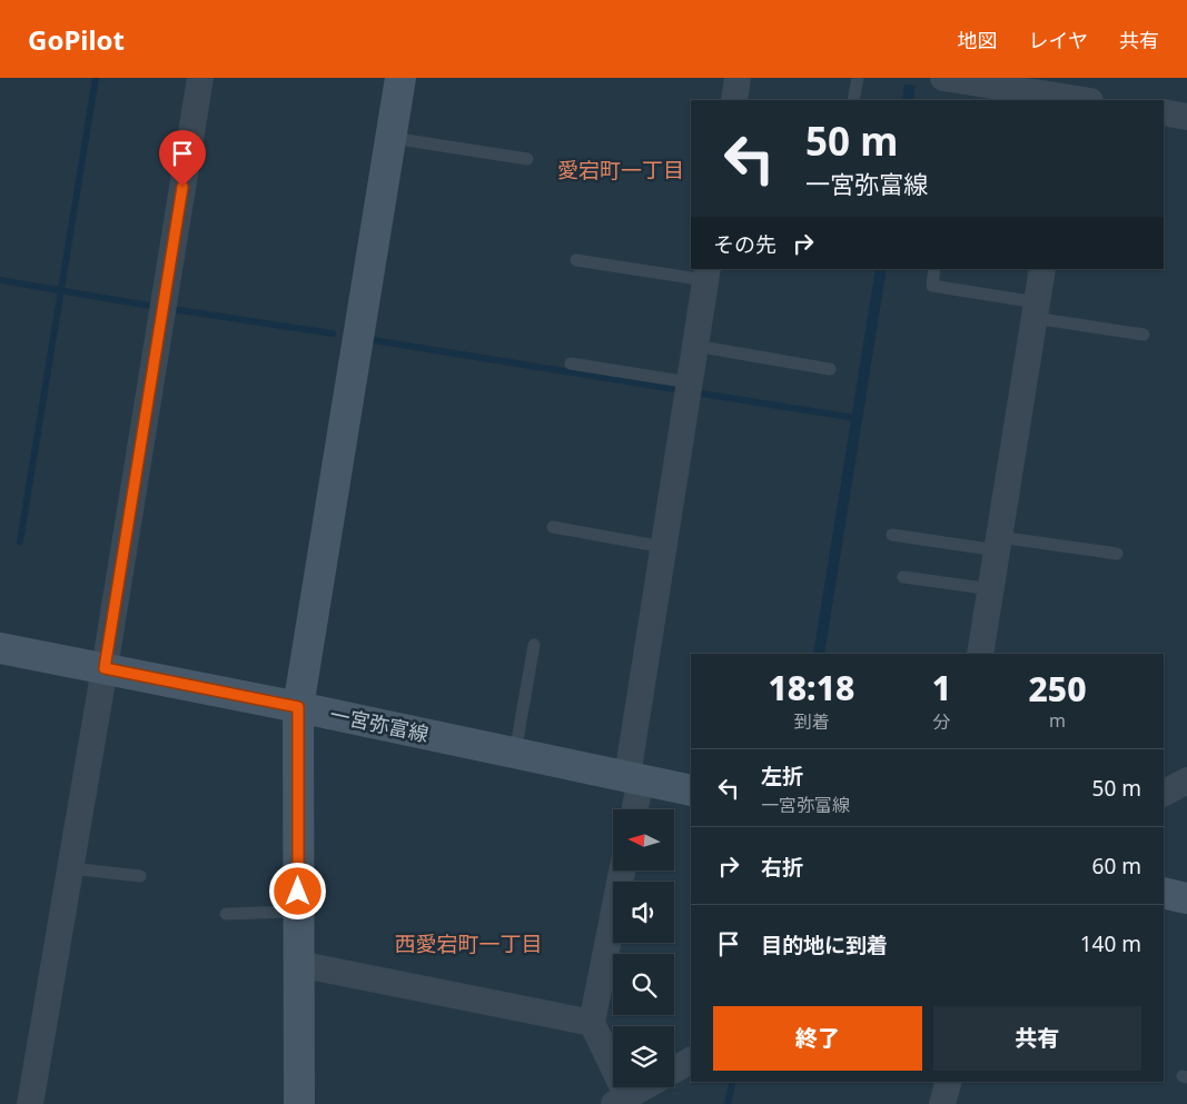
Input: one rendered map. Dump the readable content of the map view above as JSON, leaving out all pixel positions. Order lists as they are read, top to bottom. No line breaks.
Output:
{"streets":{"street":["一宮弥富線"]},"districts":["愛宕町一丁目","西愛宕町一丁目"],"north":"left","page":{"header":"GoPilot","nav":["地図","レイヤ","共有"],"turn":["50 m","一宮弥富線"],"then":"その先","eta":["18:18","到着","1","分","250","m"],"list":[{"name":"左折","note":"一宮弥富線","value":"50 m"},{"name":"右折","value":"60 m"},{"name":"目的地に到着","value":"140 m"}],"buttons":["終了","共有"]}}
